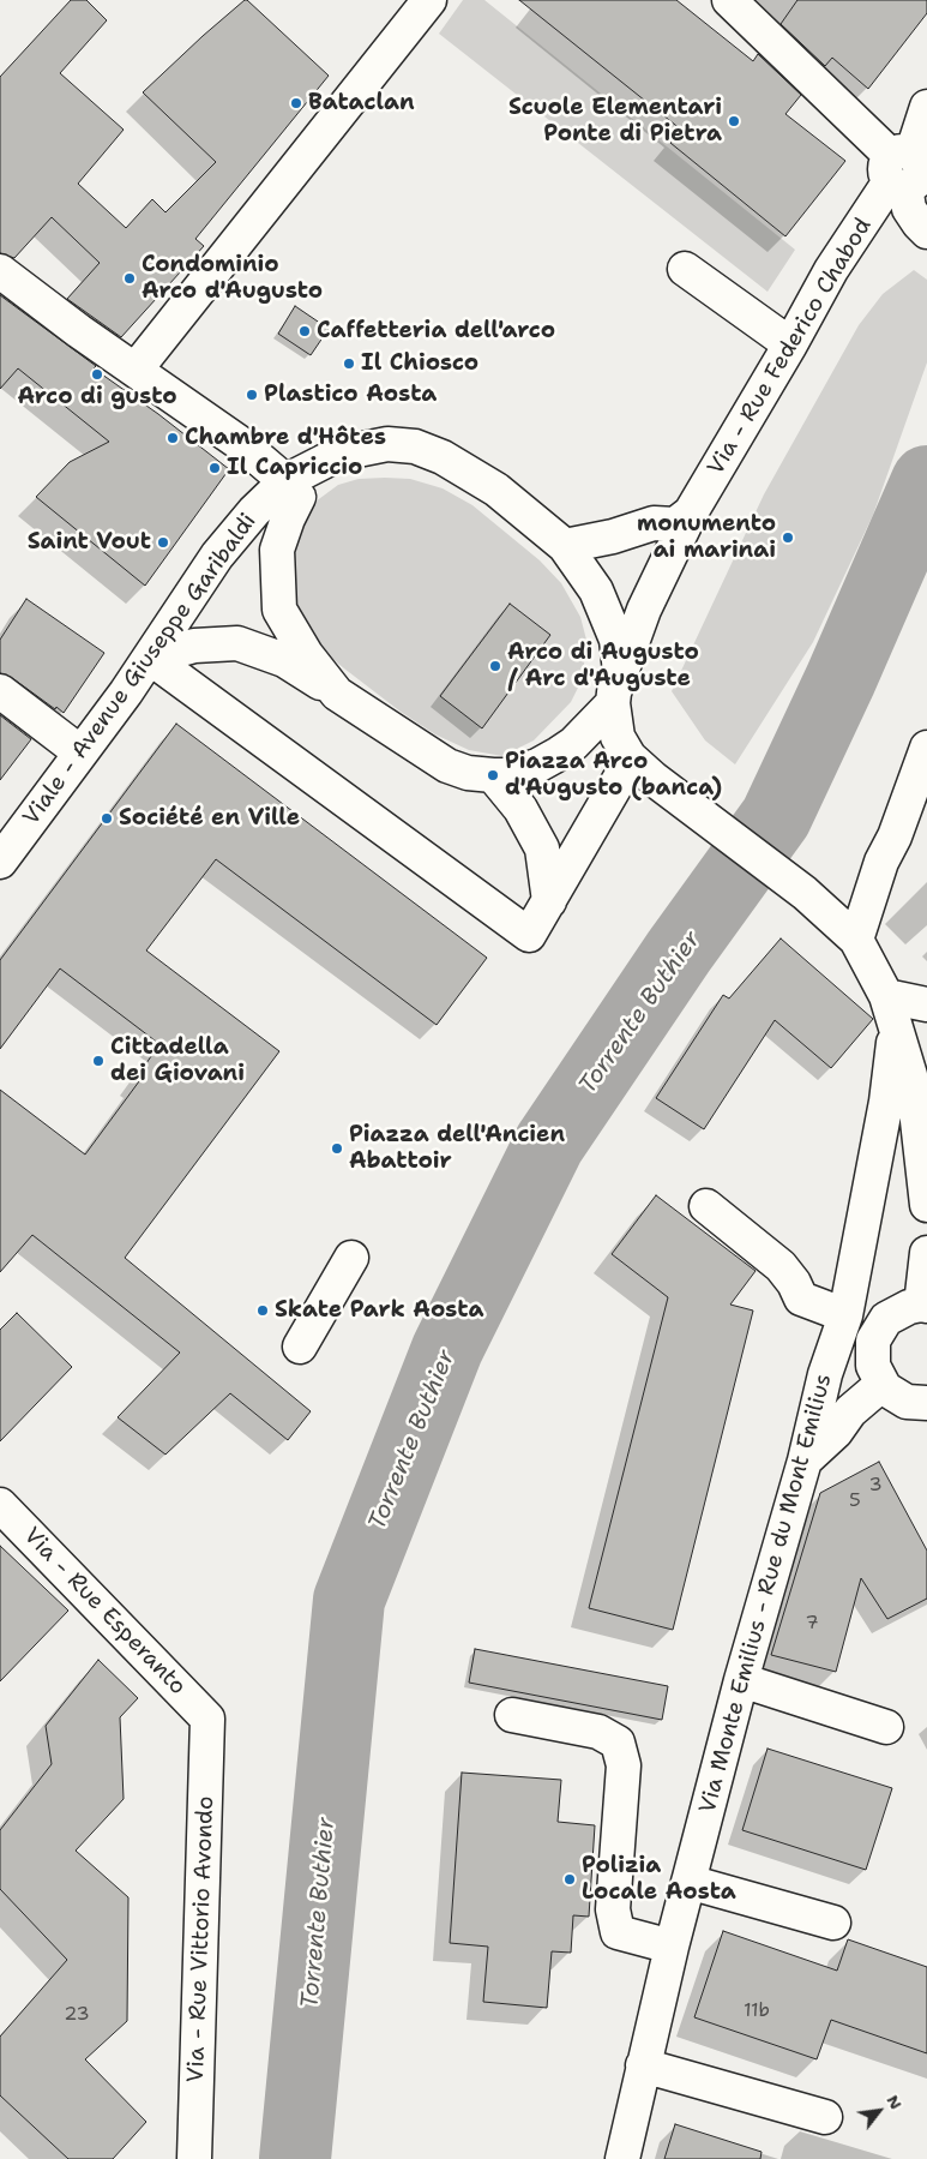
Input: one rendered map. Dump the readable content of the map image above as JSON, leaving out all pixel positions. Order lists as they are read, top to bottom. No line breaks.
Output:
{"streets":{"street":["Via - Rue Federico Chabod","Viale - Avenue Giuseppe Garibaldi","Via Monte Emilius - Rue du Mont Emilius","Via - Rue Esperanto","Via - Rue Vittorio Avondo"]},"crossings":[["Via - Rue Federico Chabod","Viale - Avenue Giuseppe Garibaldi"],["Via - Rue Esperanto","Via - Rue Vittorio Avondo"]],"water":["Torrente Buthier"],"places":["Bataclan","Scuole Elementari Ponte di Pietra","Condominio Arco d'Augusto","Caffetteria dell'arco","Il Chiosco","Arco di gusto","Plastico Aosta","Chambre d'Hôtes","Il Capriccio","monumento ai marinai","Saint Vout","Arco di Augusto / Arc d'Auguste","Piazza Arco d'Augusto (banca)","Société en Ville","Cittadella dei Giovani","Piazza dell'Ancien Abattoir","Skate Park Aosta","Polizia Locale Aosta"],"house_numbers":["3","5","7","11b","23"],"north":"top right"}
